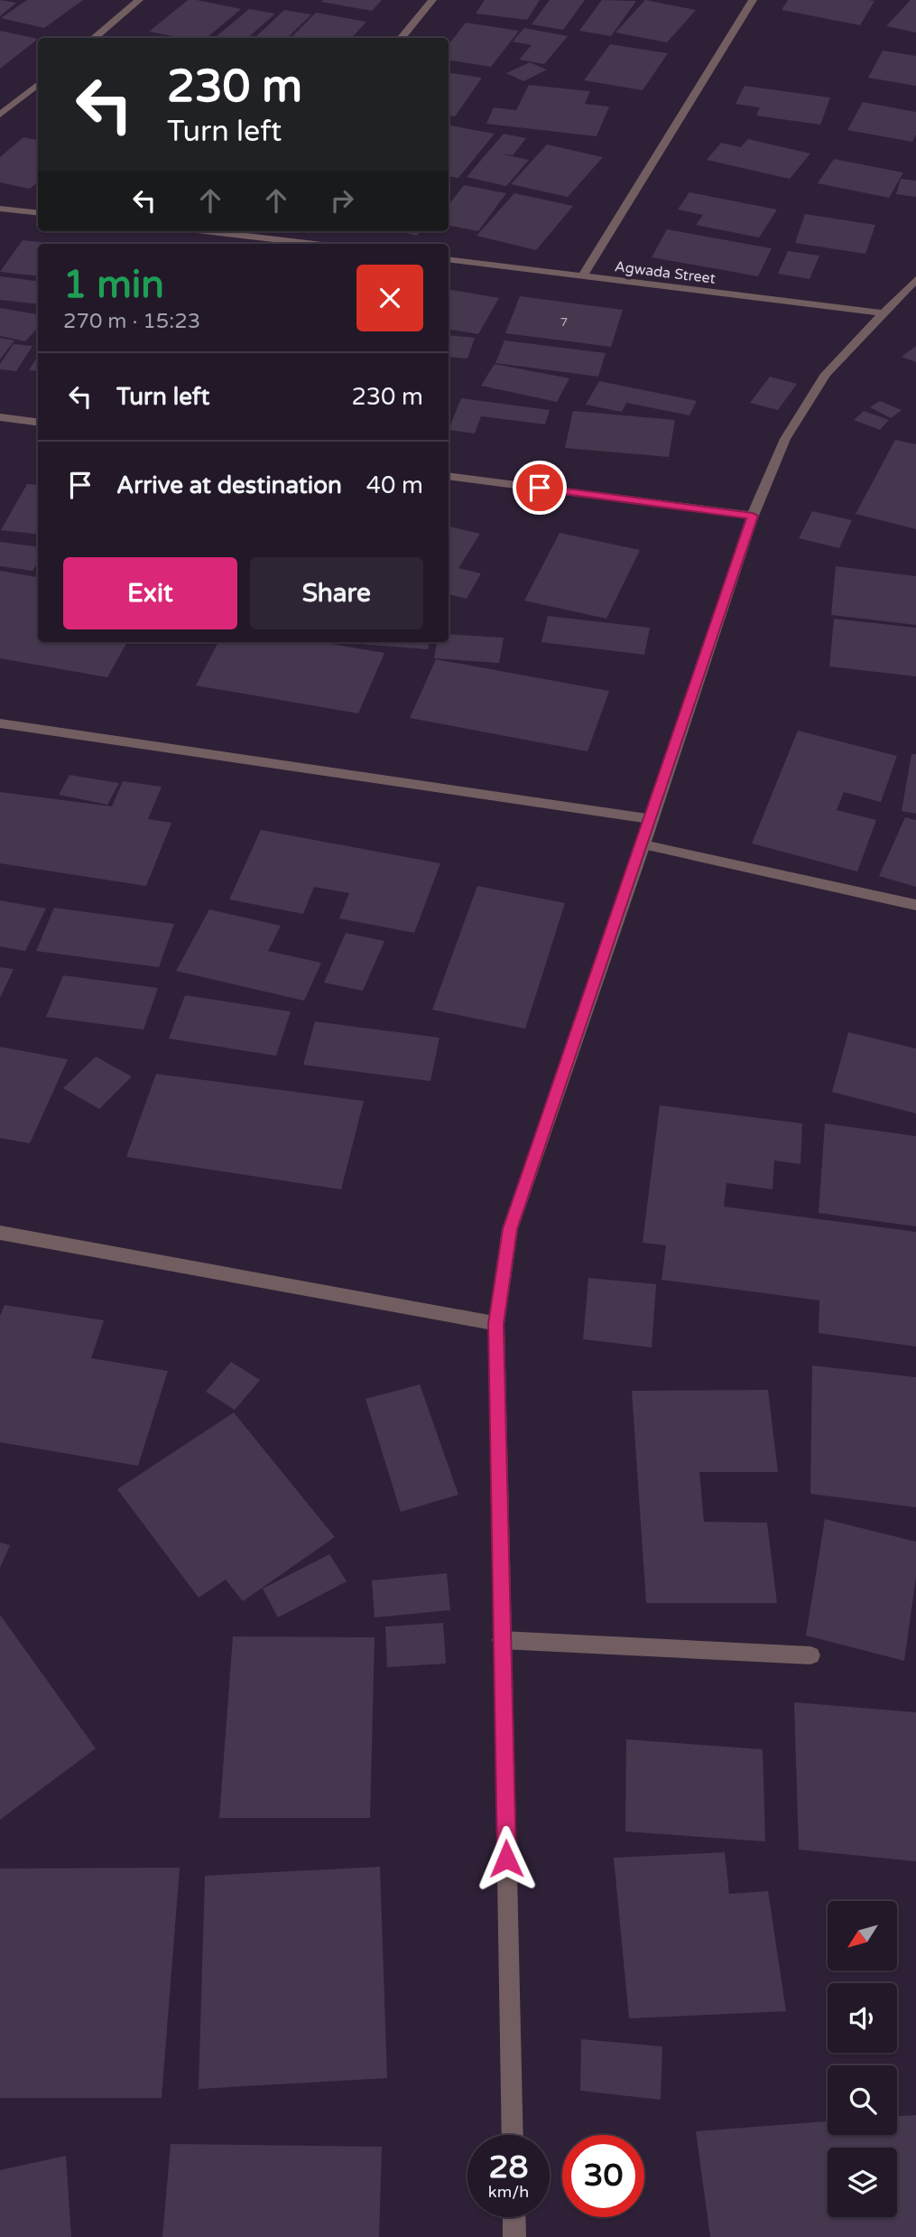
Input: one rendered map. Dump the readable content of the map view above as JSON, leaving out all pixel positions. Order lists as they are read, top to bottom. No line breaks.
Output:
{"streets":{"street":["Agwada Street"]},"house_numbers":["7"],"north":"bottom left","page":{"turn":["230 m","Turn left"],"heading":["1 min","270 m · 15:23"],"list":[{"name":"Turn left","value":"230 m"},{"name":"Arrive at destination","value":"40 m"}],"buttons":["Exit","Share"],"speed":"28 km/h","limit":"30"}}
